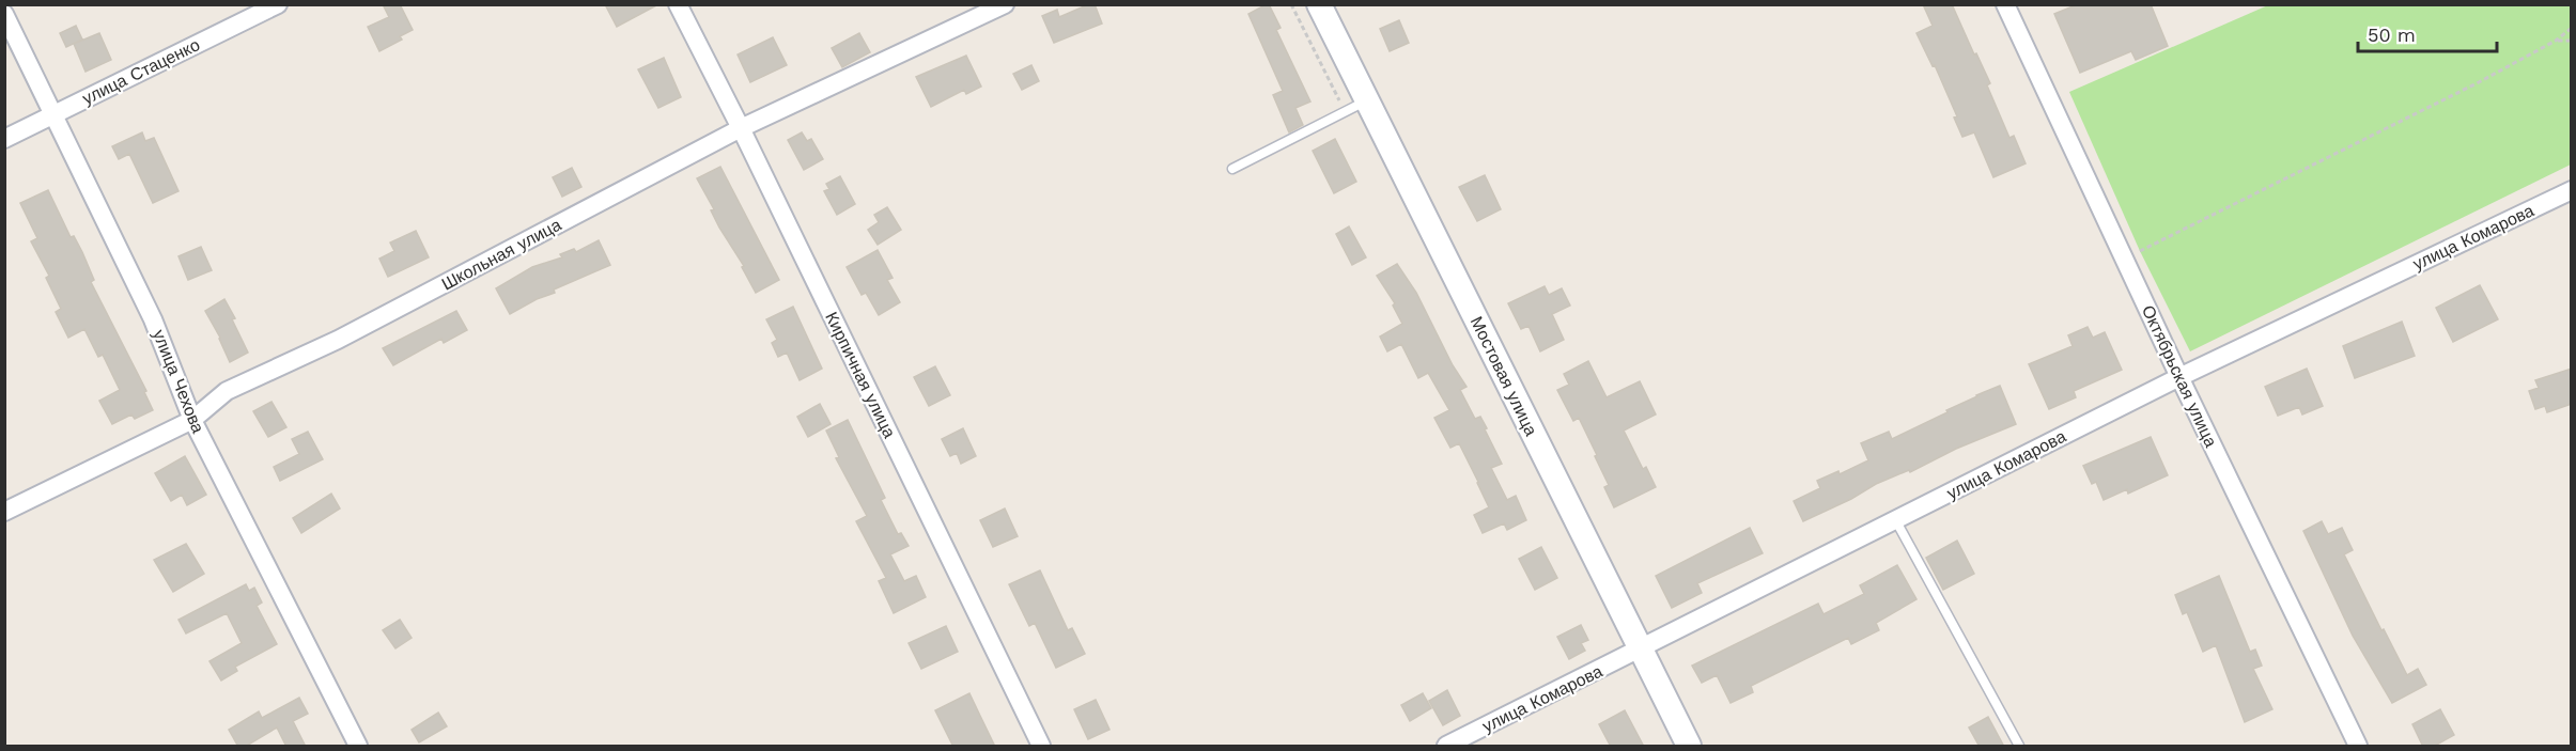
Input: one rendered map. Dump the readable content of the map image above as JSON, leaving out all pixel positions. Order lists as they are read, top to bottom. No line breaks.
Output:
{"streets":{"street":["улица Стаценко","улица Комарова","Школьная улица","Кирпичная улица","Мостовая улица","Октябрьская улица","улица Чехова"]},"crossings":[["улица Стаценко","улица Чехова"],["улица Комарова","Мостовая улица"],["улица Комарова","Октябрьская улица"],["Школьная улица","Кирпичная улица"],["Школьная улица","улица Чехова"]],"scale_bar":"50 m"}
